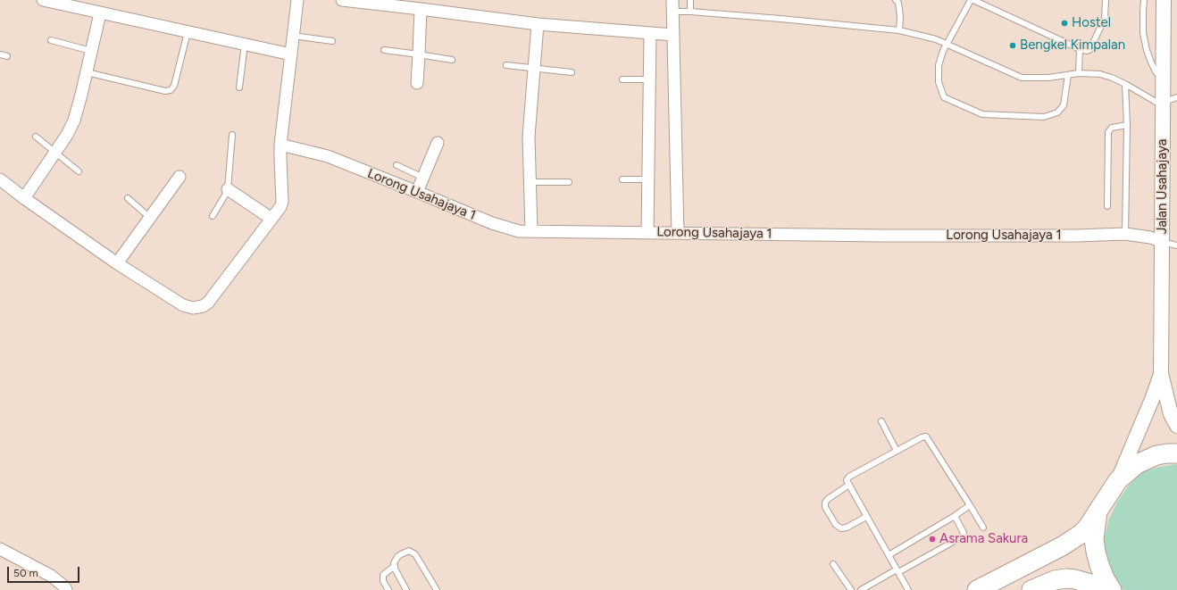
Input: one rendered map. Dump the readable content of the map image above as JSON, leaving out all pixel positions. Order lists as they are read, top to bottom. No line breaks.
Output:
{"streets":{"street":["Jalan Usahajaya","Lorong Usahajaya 1"]},"crossings":[["Jalan Usahajaya","Lorong Usahajaya 1"]],"places":["Hostel","Bengkel Kimpalan","Asrama Sakura"],"scale_bar":"50 m"}
